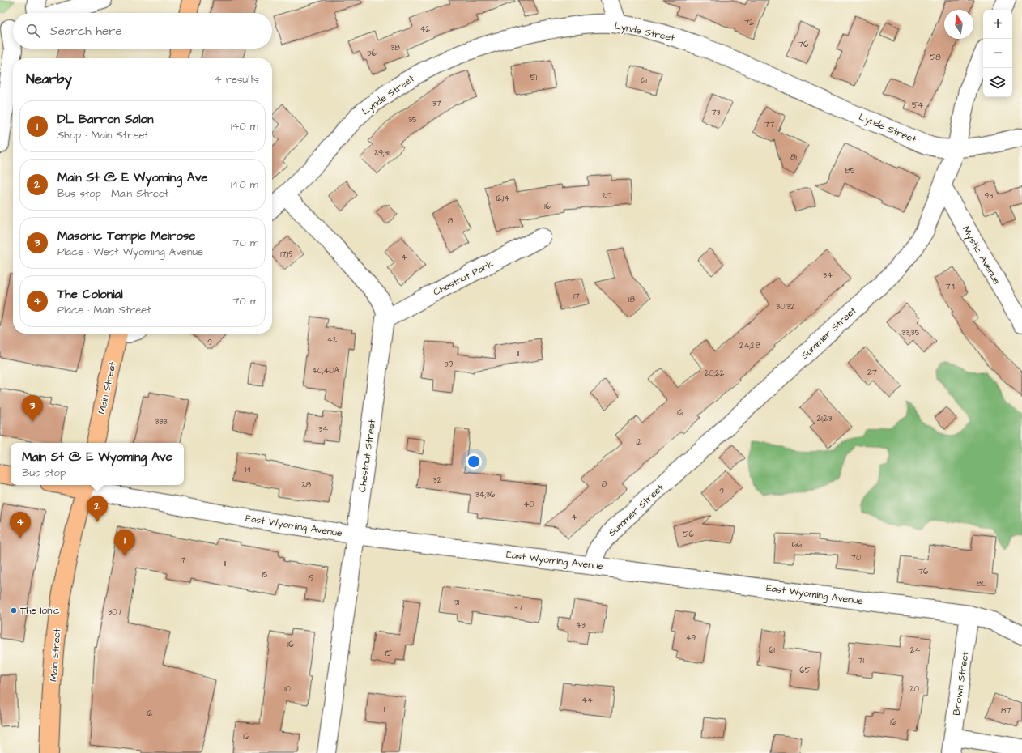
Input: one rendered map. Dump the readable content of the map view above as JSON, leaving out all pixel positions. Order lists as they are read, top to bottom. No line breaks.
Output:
{"streets":{"main road":["Main Street"],"street":["Lynde Street","Mystic Avenue","Chestnut Park","Summer Street","Chestnut Street","East Wyoming Avenue","Brown Street"]},"crossings":[["Lynde Street","Summer Street"],["Lynde Street","Chestnut Street"],["Mystic Avenue","Summer Street"],["Chestnut Park","Chestnut Street"],["Summer Street","East Wyoming Avenue"],["Main Street","East Wyoming Avenue"],["Chestnut Street","East Wyoming Avenue"],["East Wyoming Avenue","Brown Street"]],"places":["The Ionic"],"house_numbers":["72","42","76","38","36","58","51","61","37","54","73","35","77","29;31","81","85","20","93","12;14","16","8","17;19","4","34","74","17","18","30;32","33;35","42","9","24;28","11","39","40;40A","27","20;22","16","21;23","333","34","12","14","32","8","28","9","34;36","40","4","56","66","70","7","11","76","15","19","80","31","37","307","43","49","16","61","24","15","71","65","10","20","44","11","87","12","16","16"],"north":"top","page":{"map_buttons":["+","−"],"search":"Search here","heading":["Nearby","4 results"],"list":[{"mark":"1","name":"DL Barron Salon","note":"Shop · Main Street","value":"140 m"},{"mark":"2","name":"Main St @ E Wyoming Ave","note":"Bus stop · Main Street","value":"140 m"},{"mark":"3","name":"Masonic Temple Melrose","note":"Place · West Wyoming Avenue","value":"170 m"},{"mark":"4","name":"The Colonial","note":"Place · Main Street","value":"170 m"}],"pins":["3","2","4","1"],"popup":["Main St @ E Wyoming Ave","Bus stop"]}}
